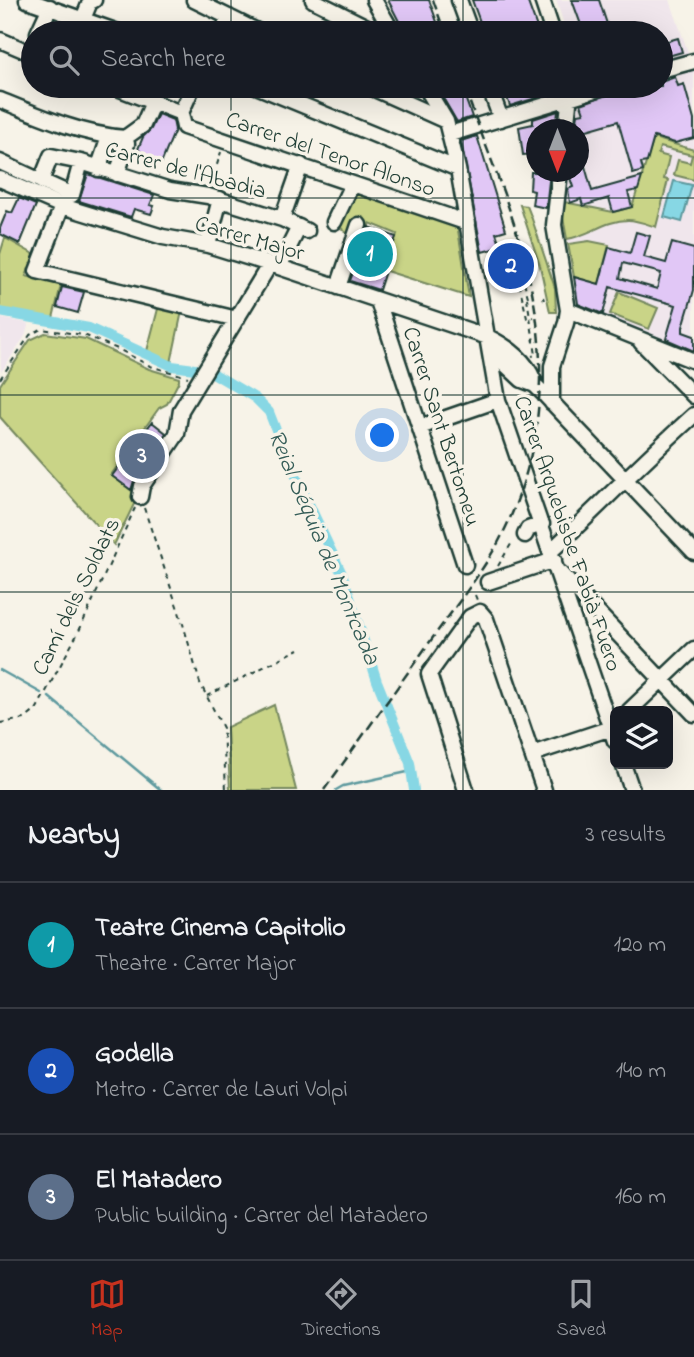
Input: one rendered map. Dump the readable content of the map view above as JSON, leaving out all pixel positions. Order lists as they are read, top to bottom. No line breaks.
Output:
{"streets":{"street":["Carrer del Tenor Alonso","Carrer de l'Abadia","Carrer Major","Carrer Sant Bertomeu","Carrer Arquebisbe Fabià Fuero"],"path":["Camí dels Soldats"]},"crossings":[["Carrer del Tenor Alonso","Carrer Arquebisbe Fabià Fuero"],["Carrer de l'Abadia","Carrer Major"],["Carrer Major","Carrer Sant Bertomeu"],["Carrer Major","Carrer Arquebisbe Fabià Fuero"]],"water":["Reial Séquia de Montcada"],"north":"bottom","page":{"search":"Search here","pins":["1","2","3"],"heading":["Nearby","3 results"],"list":[{"mark":"1","name":"Teatre Cinema Capitolio","note":"Theatre · Carrer Major","value":"120 m"},{"mark":"2","name":"Godella","note":"Metro · Carrer de Lauri Volpi","value":"140 m"},{"mark":"3","name":"El Matadero","note":"Public building · Carrer del Matadero","value":"160 m"}],"nav":["Map","Directions","Saved"]}}
